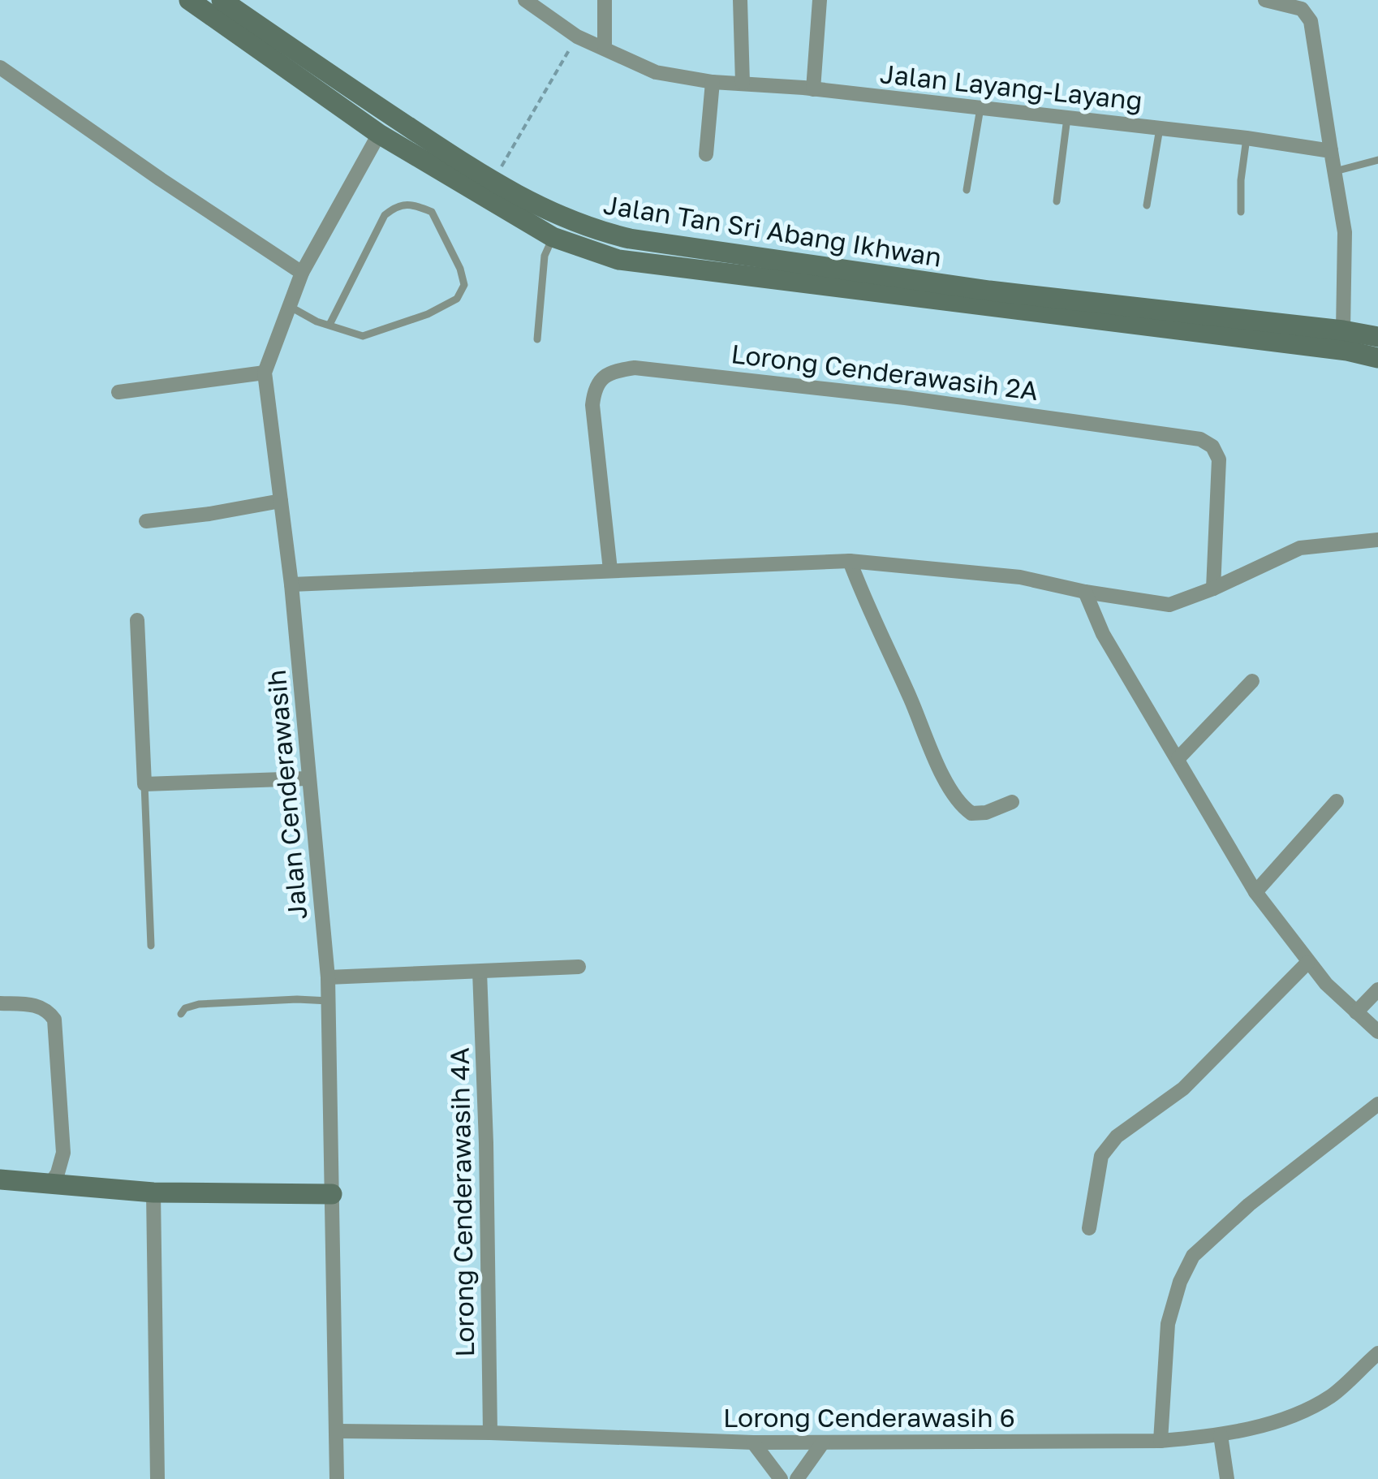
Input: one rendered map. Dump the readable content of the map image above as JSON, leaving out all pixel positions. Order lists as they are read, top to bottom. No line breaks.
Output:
{"streets":{"street":["Jalan Layang-Layang","Jalan Tan Sri Abang Ikhwan","Lorong Cenderawasih 2A","Jalan Cenderawasih","Lorong Cenderawasih 4A","Lorong Cenderawasih 6"]},"crossings":[["Jalan Tan Sri Abang Ikhwan","Jalan Cenderawasih"],["Jalan Cenderawasih","Lorong Cenderawasih 6"],["Lorong Cenderawasih 4A","Lorong Cenderawasih 6"]]}
